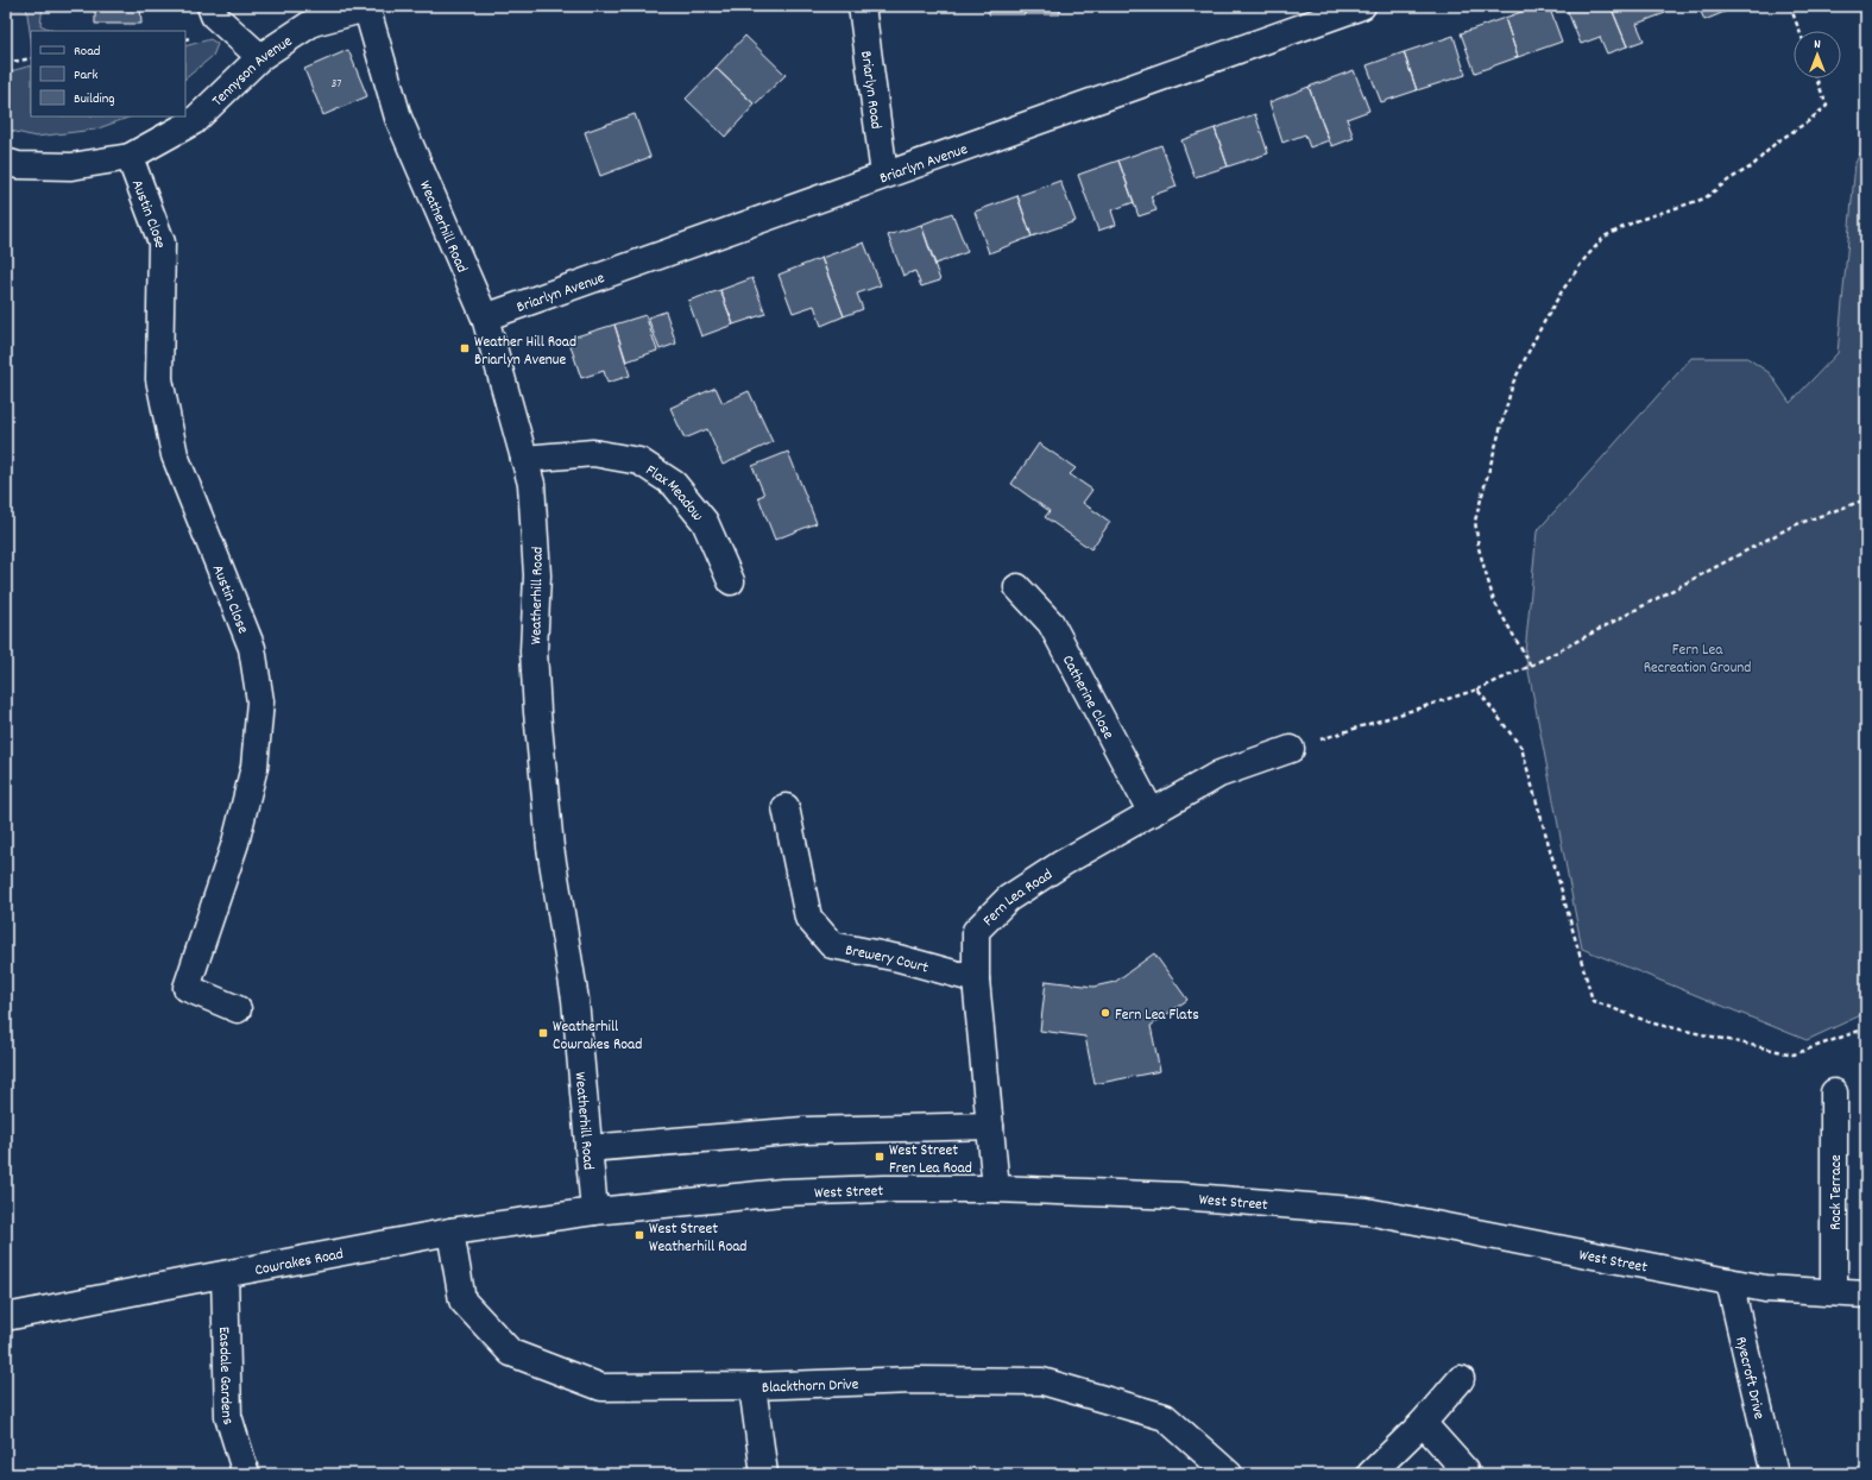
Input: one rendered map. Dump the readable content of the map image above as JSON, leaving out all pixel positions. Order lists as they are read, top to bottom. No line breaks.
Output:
{"streets":{"street":["Tennyson Avenue","Briarlyn Road","Briarlyn Avenue","Austin Close","Weatherhill Road","Flax Meadow","Catherine Close","Fern Lea Road","Brewery Court","West Street","Rock Terrace","Cowrakes Road","Easdale Gardens","Ryecroft Drive","Blackthorn Drive"]},"crossings":[["Tennyson Avenue","Austin Close"],["Tennyson Avenue","Weatherhill Road"],["Briarlyn Road","Briarlyn Avenue"],["Briarlyn Avenue","Weatherhill Road"],["Weatherhill Road","Flax Meadow"],["Weatherhill Road","West Street"],["Weatherhill Road","Cowrakes Road"],["Catherine Close","Fern Lea Road"],["Fern Lea Road","Brewery Court"],["Fern Lea Road","West Street"],["West Street","Rock Terrace"],["West Street","Cowrakes Road"],["West Street","Ryecroft Drive"],["Cowrakes Road","Easdale Gardens"],["Cowrakes Road","Blackthorn Drive"]],"parks":["Fern Lea Recreation Ground"],"places":{"transit":["Weather Hill Road Briarlyn Avenue","Weatherhill Cowrakes Road","West Street Fren Lea Road","West Street Weatherhill Road"],"other":["Fern Lea Flats"]},"house_numbers":["37"],"legend":["Road","Park","Building"],"north":"top"}
